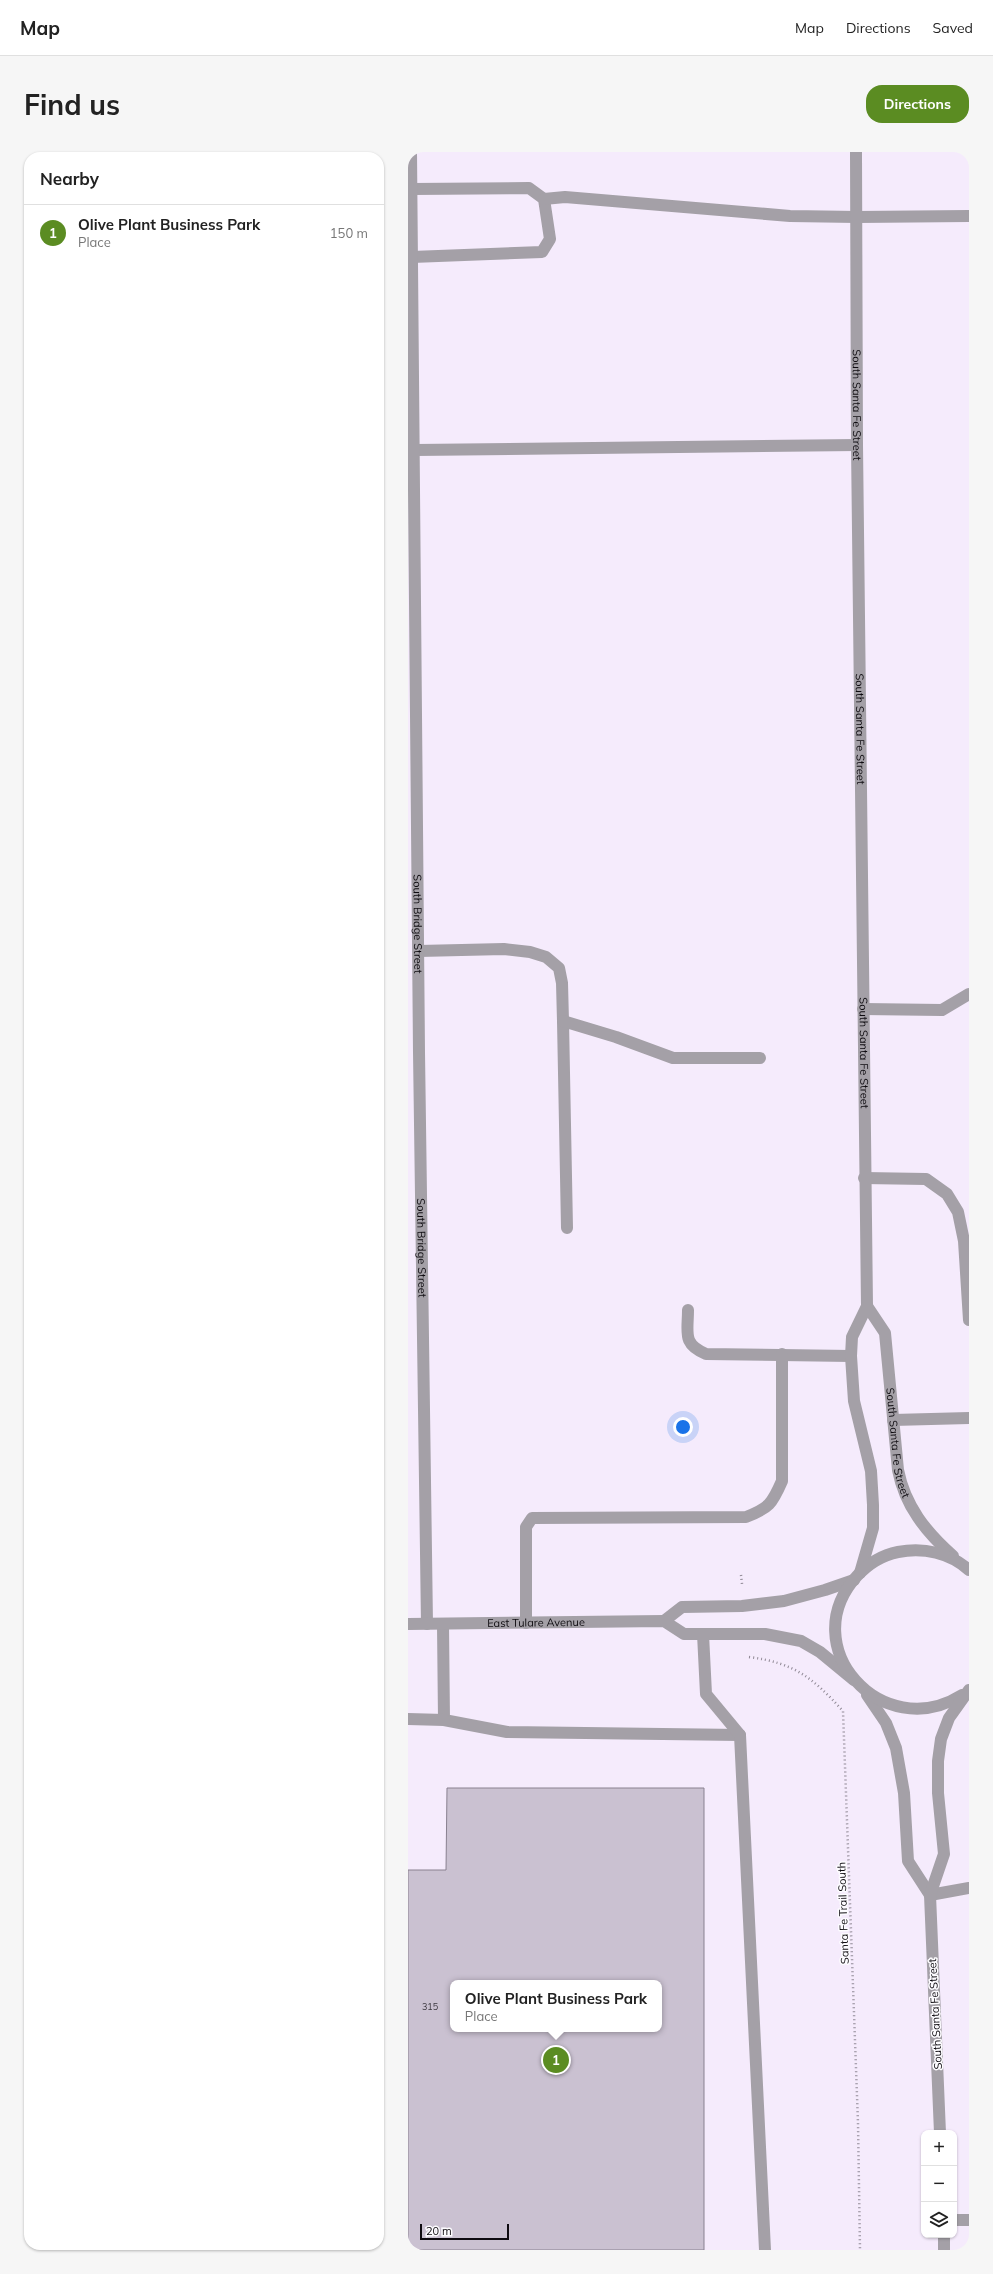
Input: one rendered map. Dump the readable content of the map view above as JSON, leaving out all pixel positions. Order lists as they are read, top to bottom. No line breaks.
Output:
{"streets":{"street":["South Santa Fe Street","South Bridge Street","East Tulare Avenue"],"path":["Santa Fe Trail South"]},"crossings":[["South Bridge Street","East Tulare Avenue"]],"house_numbers":["315"],"scale_bar":"20 m","page":{"header":"Map","nav":["Map","Directions","Saved"],"buttons":"Directions","title":"Find us","heading":"Nearby","list":[{"mark":"1","name":"Olive Plant Business Park","note":"Place","value":"150 m"}],"popup":["Olive Plant Business Park","Place"],"pins":"1","map_buttons":["+","−"],"scale":"20 m"}}
